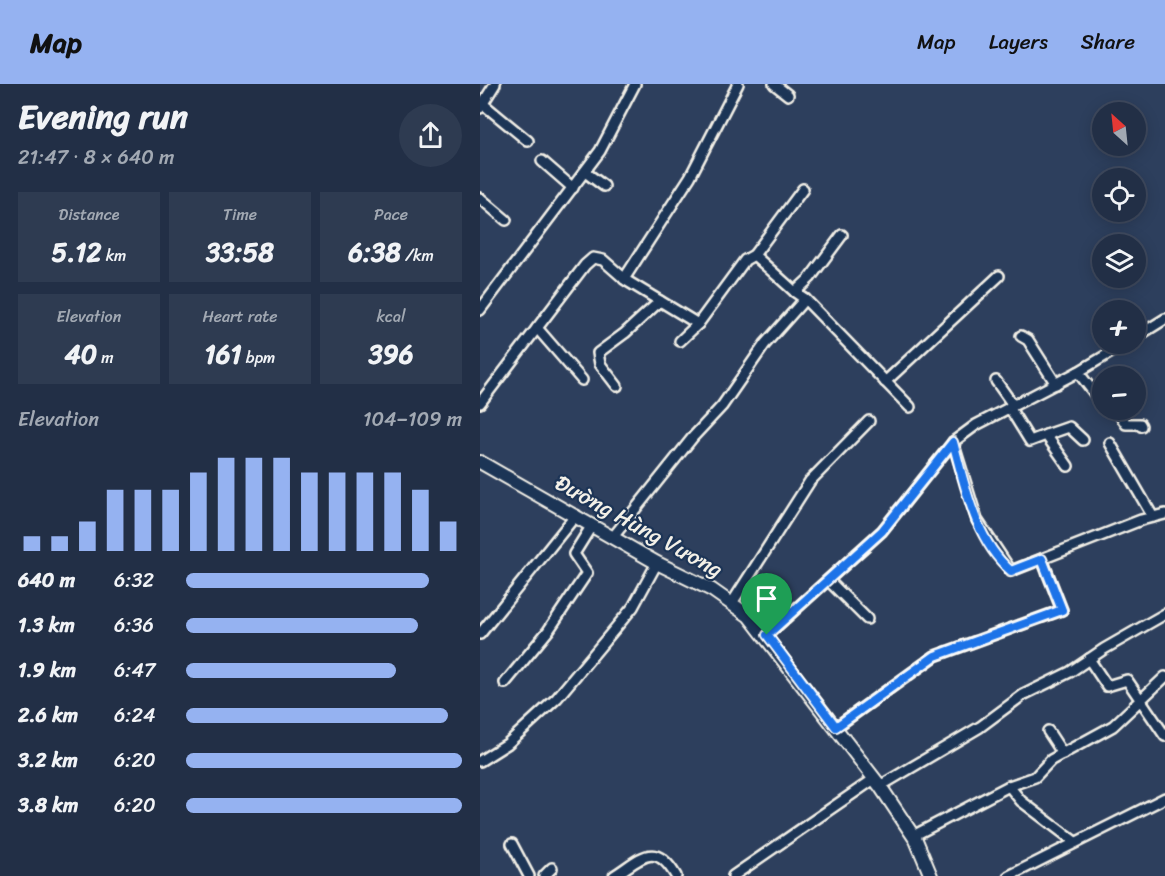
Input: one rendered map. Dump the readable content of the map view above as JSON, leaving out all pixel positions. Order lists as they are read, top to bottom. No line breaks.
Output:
{"streets":{"street":["Đường Hùng Vương"]},"north":"top left","page":{"header":"Map","nav":["Map","Layers","Share"],"heading":["Evening run","21:47 · 8 × 640 m"],"map_buttons":["+","−"],"stats":[["Distance","5.12 km"],["Time","33:58"],["Pace","6:38 /km"],["Elevation","40 m"],["Heart rate","161 bpm"],["kcal","396"]],"chart":["Elevation","104–109 m"],"list":[{"name":"640 m","note":"6:32"},{"name":"1.3 km","note":"6:36"},{"name":"1.9 km","note":"6:47"},{"name":"2.6 km","note":"6:24"},{"name":"3.2 km","note":"6:20"},{"name":"3.8 km","note":"6:20"}]}}
